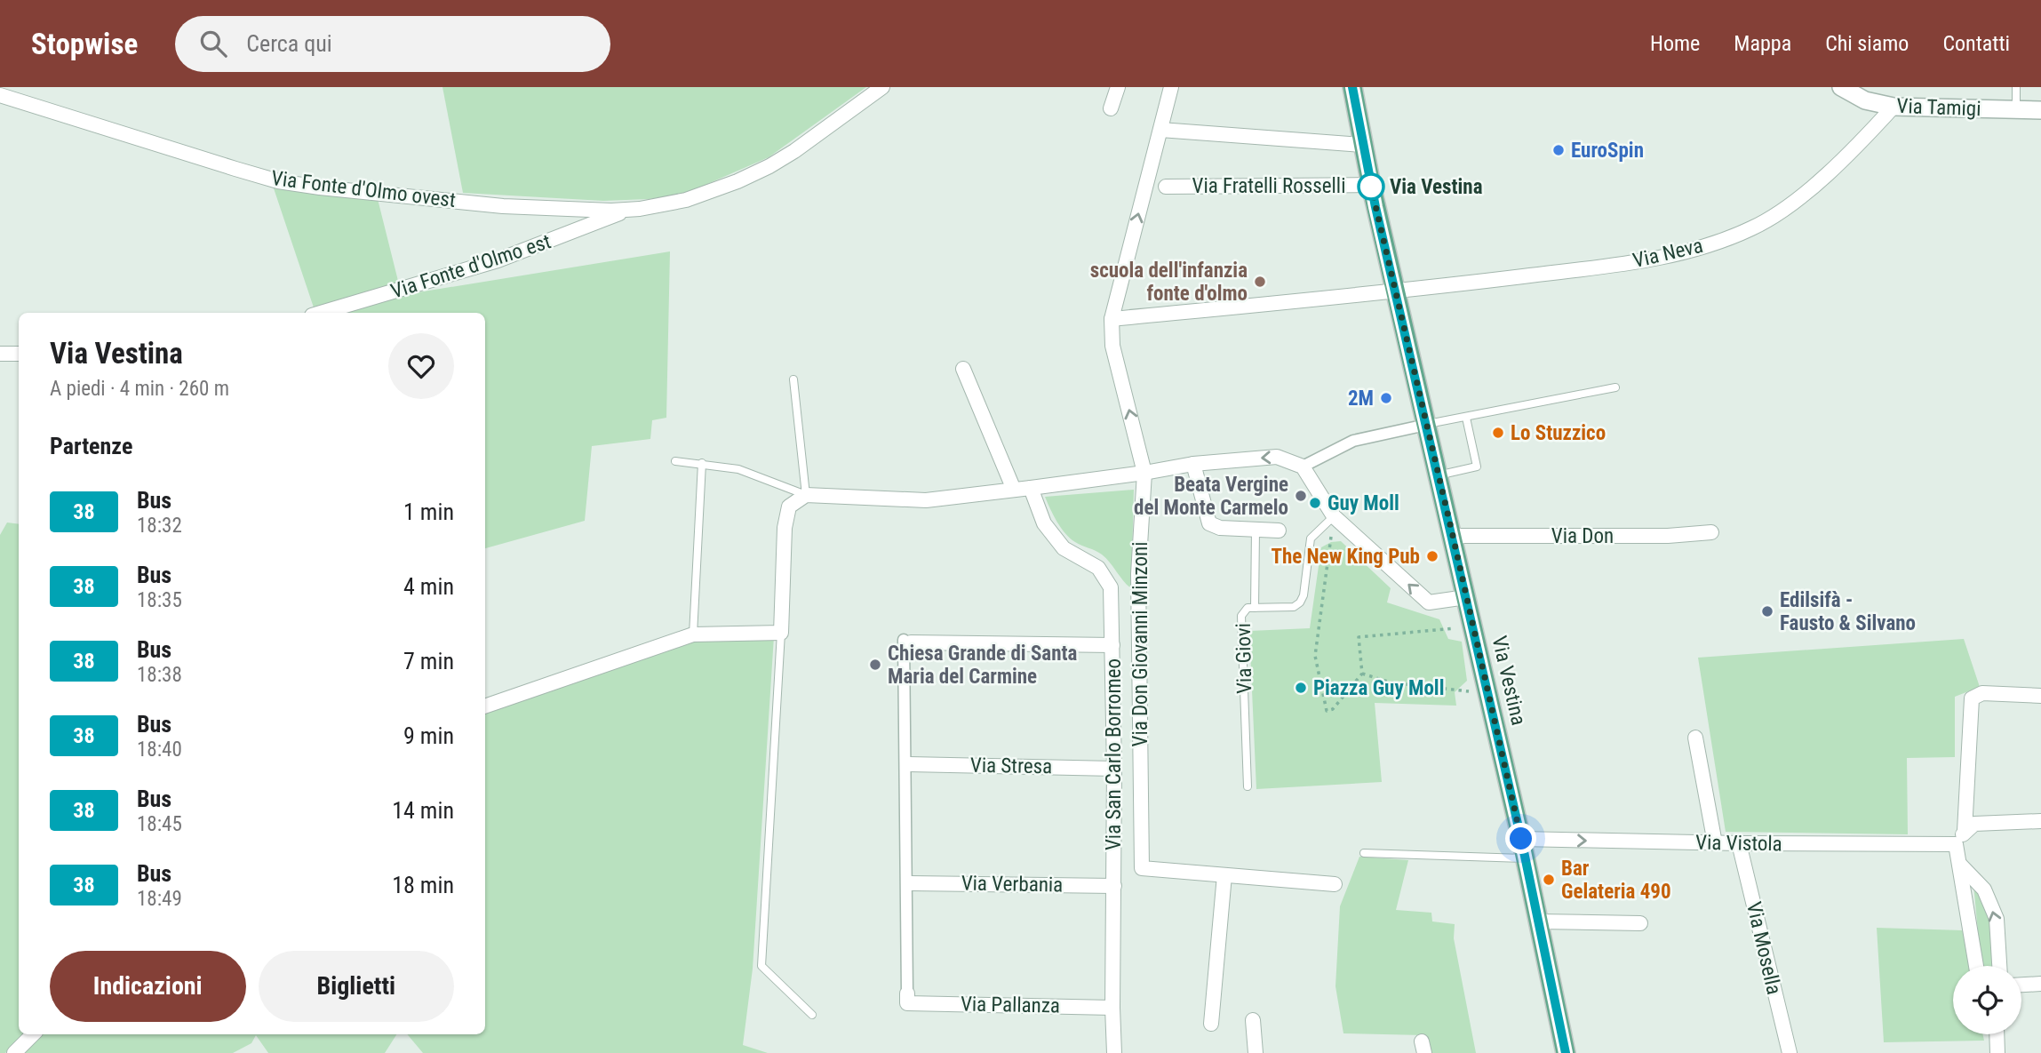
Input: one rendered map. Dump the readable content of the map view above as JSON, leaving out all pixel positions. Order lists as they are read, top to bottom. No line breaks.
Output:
{"streets":{"main road":["Via Vestina"],"street":["Via Tamigi","Via Fratelli Rosselli","Via Fonte d'Olmo ovest","Via Neva","Via Fonte d'Olmo est","Via Don","Via Don Giovanni Minzoni","Via San Carlo Borromeo","Via Stresa","Via Vistola","Via Verbania","Via Mosella","Via Pallanza"],"lane":["Via Giovi"]},"crossings":[["Via Tamigi","Via Neva"],["Via Fratelli Rosselli","Via Vestina"],["Via Fonte d'Olmo ovest","Via Fonte d'Olmo est"],["Via Neva","Via Don Giovanni Minzoni"],["Via Neva","Via Vestina"],["Via Don","Via Vestina"],["Via Vestina","Via Vistola"],["Via San Carlo Borromeo","Via Stresa"],["Via San Carlo Borromeo","Via Verbania"],["Via San Carlo Borromeo","Via Pallanza"],["Via Vistola","Via Mosella"]],"places":["EuroSpin","Via Vestina","scuola dell'infanzia fonte d'olmo","2M","Lo Stuzzico","Beata Vergine del Monte Carmelo","Guy Moll","The New King Pub","Edilsifà - Fausto & Silvano","Chiesa Grande di Santa Maria del Carmine","Piazza Guy Moll","Bar Gelateria 490"],"lines":["bus line 38"],"page":{"header":"Stopwise","search":"Cerca qui","nav":["Home","Mappa","Chi siamo","Contatti"],"heading":[["Via Vestina","A piedi · 4 min · 260 m"],"Partenze"],"list":[{"mark":"38","name":"Bus","note":"18:32","value":"1 min"},{"mark":"38","name":"Bus","note":"18:35","value":"4 min"},{"mark":"38","name":"Bus","note":"18:38","value":"7 min"},{"mark":"38","name":"Bus","note":"18:40","value":"9 min"},{"mark":"38","name":"Bus","note":"18:45","value":"14 min"},{"mark":"38","name":"Bus","note":"18:49","value":"18 min"}],"buttons":["Indicazioni","Biglietti"]}}
